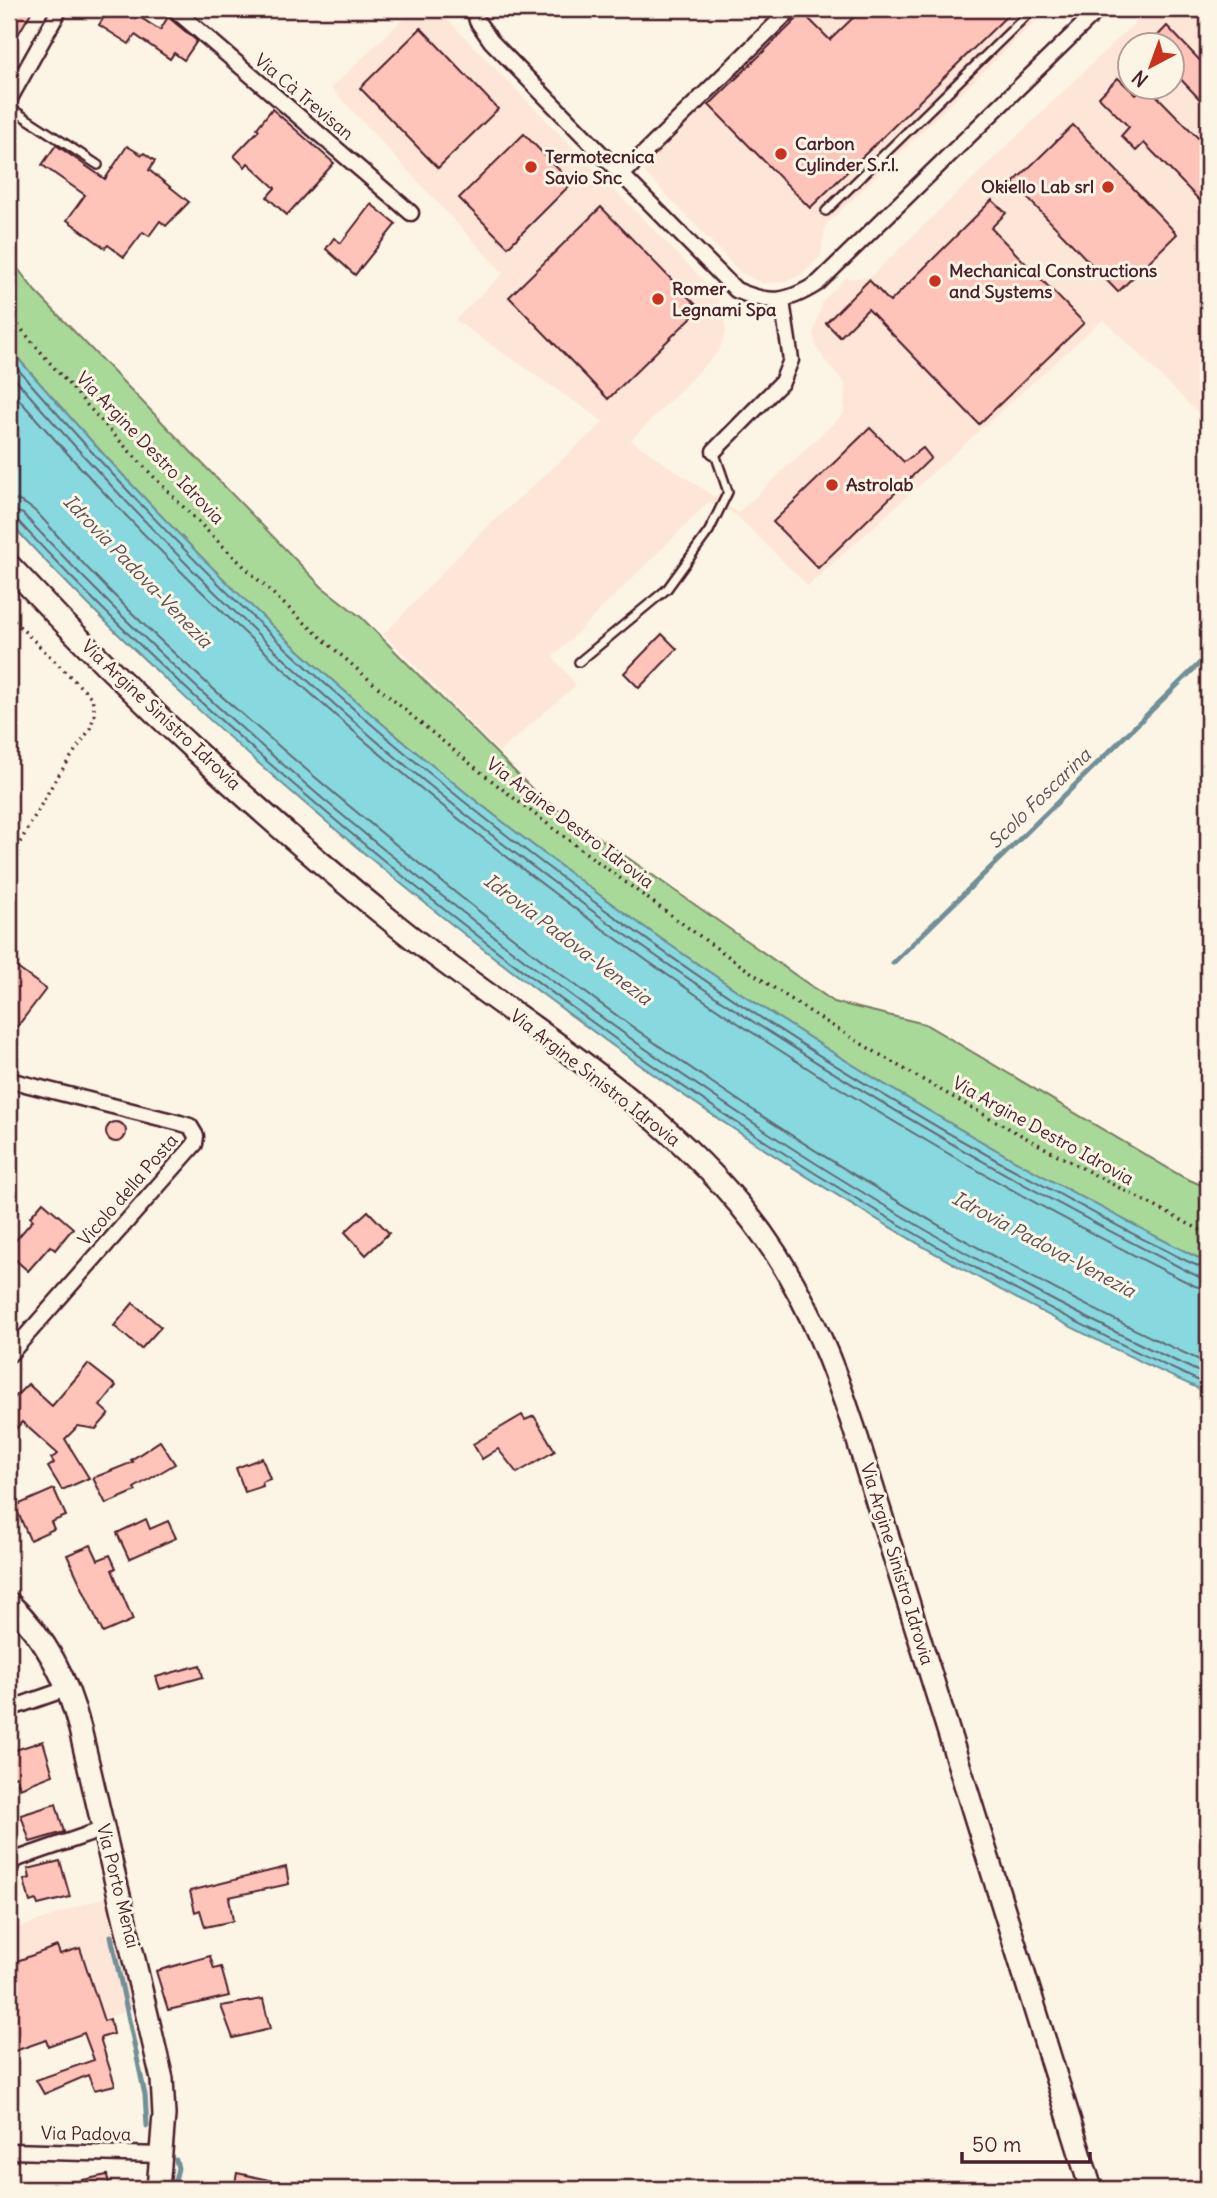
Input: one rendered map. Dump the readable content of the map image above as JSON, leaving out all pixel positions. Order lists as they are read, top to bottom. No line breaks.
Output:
{"streets":{"main road":["Via Argine Sinistro Idrovia","Via Porto Menai"],"street":["Via Cà Trevisan","Vicolo della Posta","Via Padova"],"path":["Via Argine Destro Idrovia"]},"crossings":[["Via Porto Menai","Via Padova"]],"water":["Idrovia Padova-Venezia","Scolo Foscarina"],"places":["Carbon Cylinder S.r.l.","Termotecnica Savio Snc","Okiello Lab srl","Mechanical Constructions and Systems","Romer Legnami Spa","Astrolab"],"scale_bar":"50 m","north":"bottom left"}
